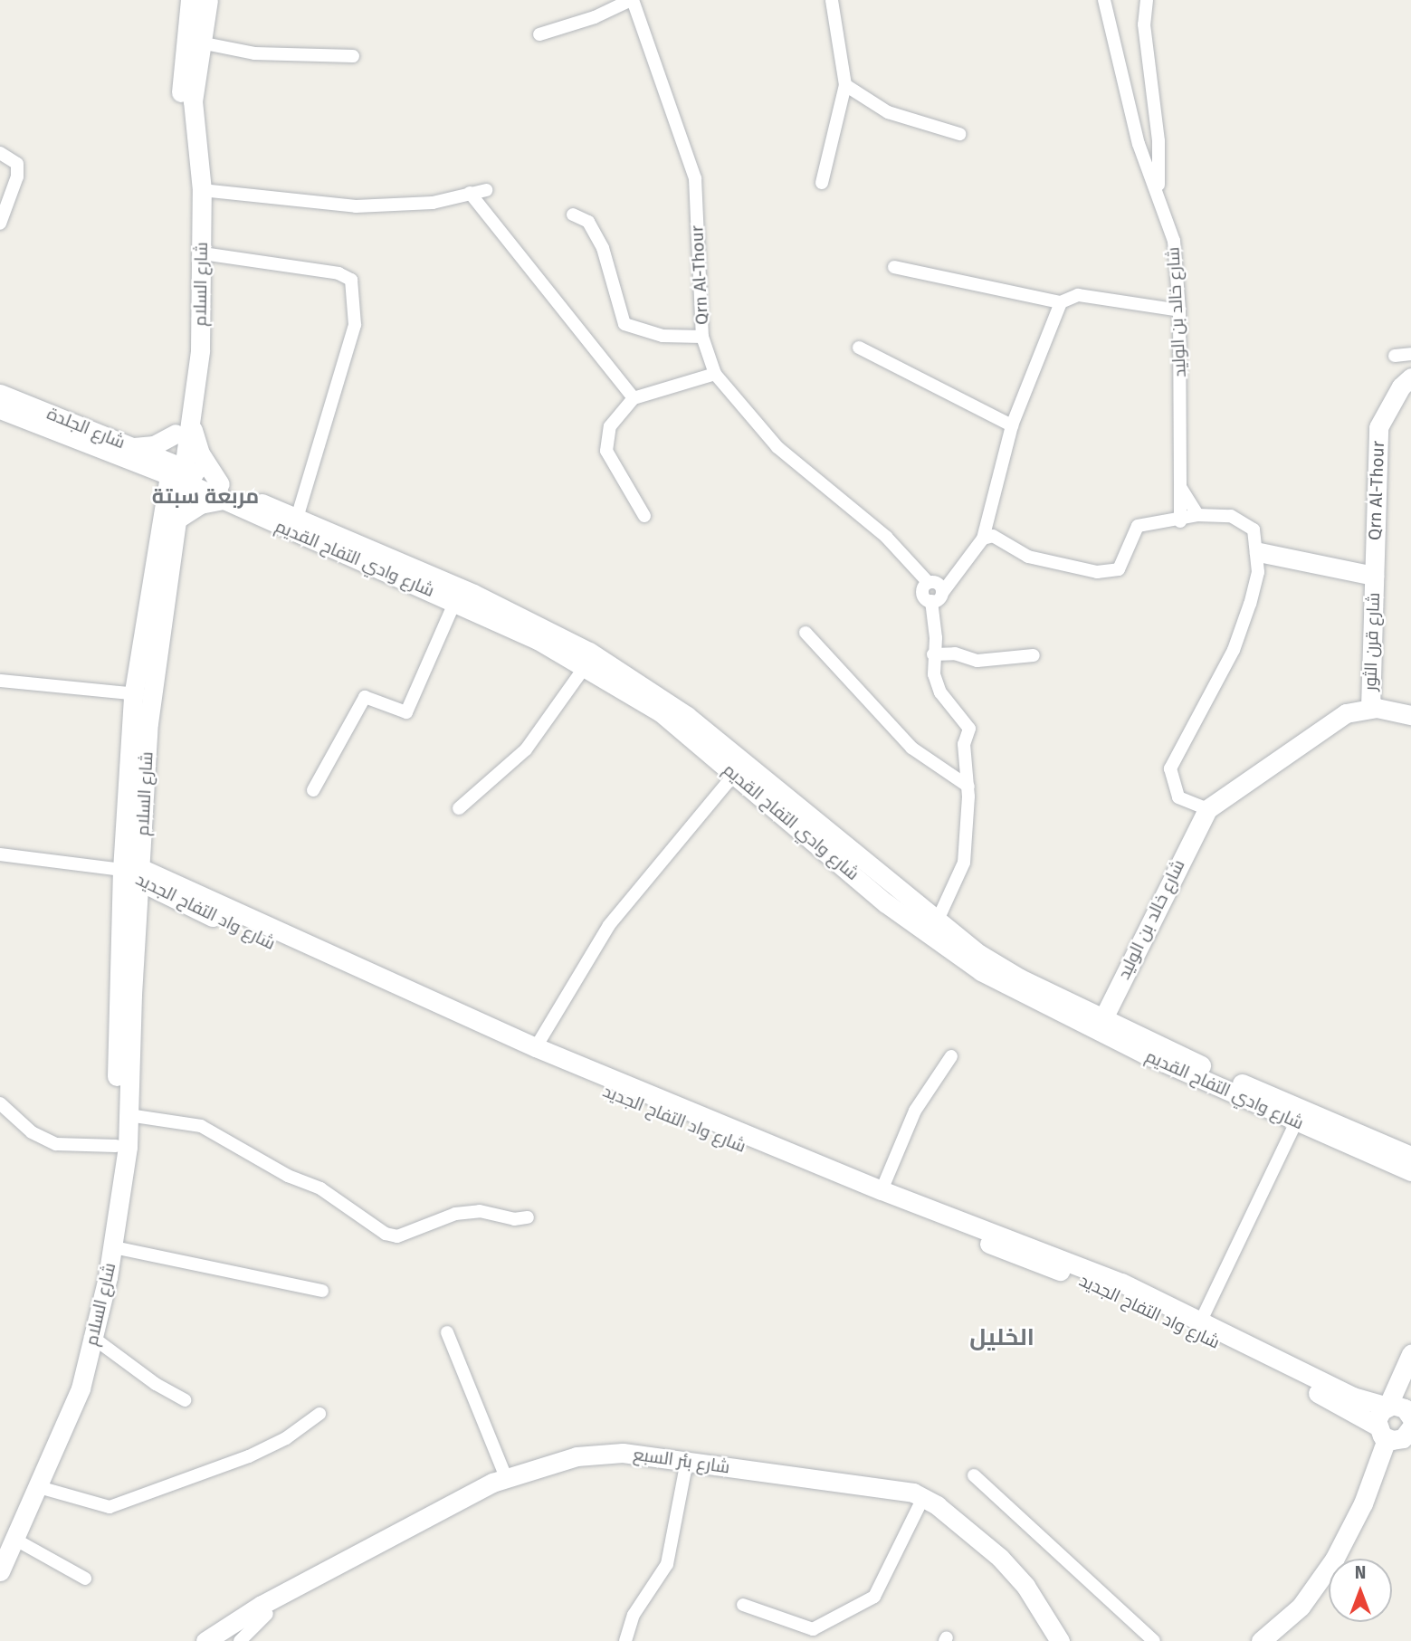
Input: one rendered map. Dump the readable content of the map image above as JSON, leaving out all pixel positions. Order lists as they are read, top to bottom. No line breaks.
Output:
{"streets":{"street":["Qrn Al-Thour","شارع السلام","شارع خالد بن الوليد","شارع الجلدة","شارع وادي التفاح القديم","شارع قرن الثور","شارع واد التفاح الجديد","شارع بئر السبع"]},"crossings":[["Qrn Al-Thour","شارع قرن الثور"],["شارع السلام","شارع الجلدة"],["شارع السلام","شارع وادي التفاح القديم"],["شارع السلام","شارع واد التفاح الجديد"],["شارع خالد بن الوليد","شارع وادي التفاح القديم"],["شارع خالد بن الوليد","شارع قرن الثور"],["شارع الجلدة","شارع وادي التفاح القديم"]],"districts":["مربعة سبتة","الخليل"],"north":"top"}
